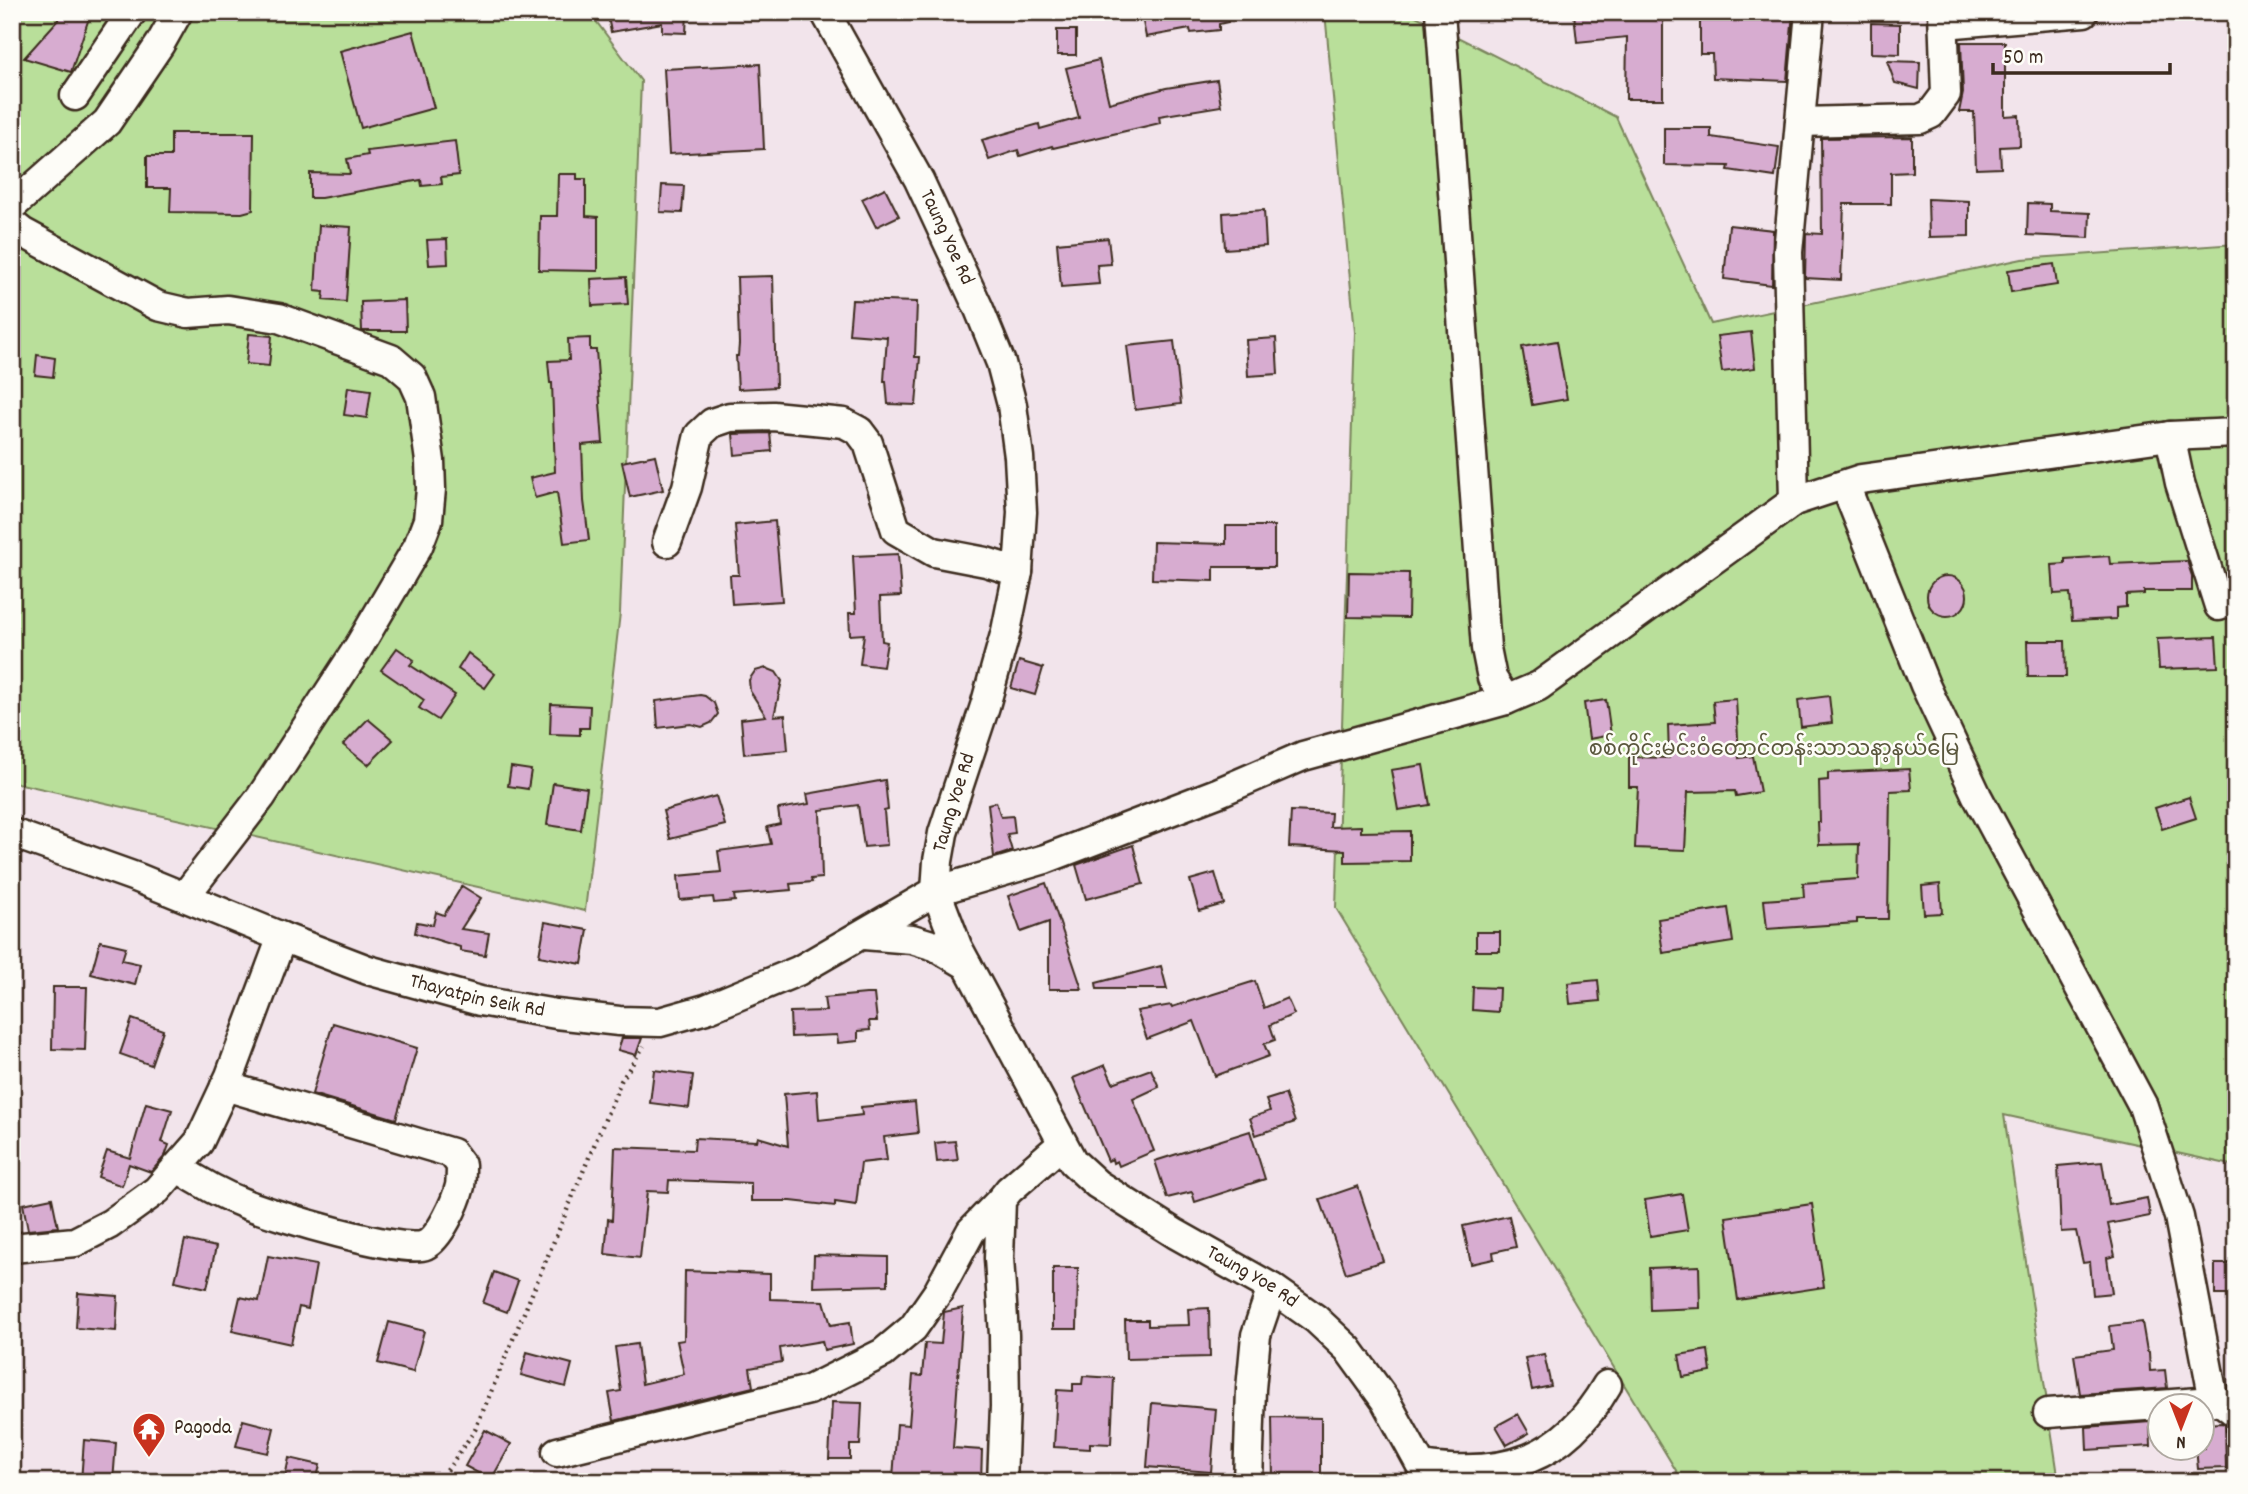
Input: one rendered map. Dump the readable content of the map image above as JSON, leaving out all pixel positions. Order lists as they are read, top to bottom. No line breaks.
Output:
{"streets":{"street":["Taung Yoe Rd","Thayatpin Seik Rd"]},"crossings":[["Taung Yoe Rd","Thayatpin Seik Rd"]],"parks":["စစ်ကိုင်းမင်းဝံတောင်တန်းသာသနာ့နယ်မြေ"],"places":{"temple":["Pagoda"]},"scale_bar":"50 m","north":"bottom"}
